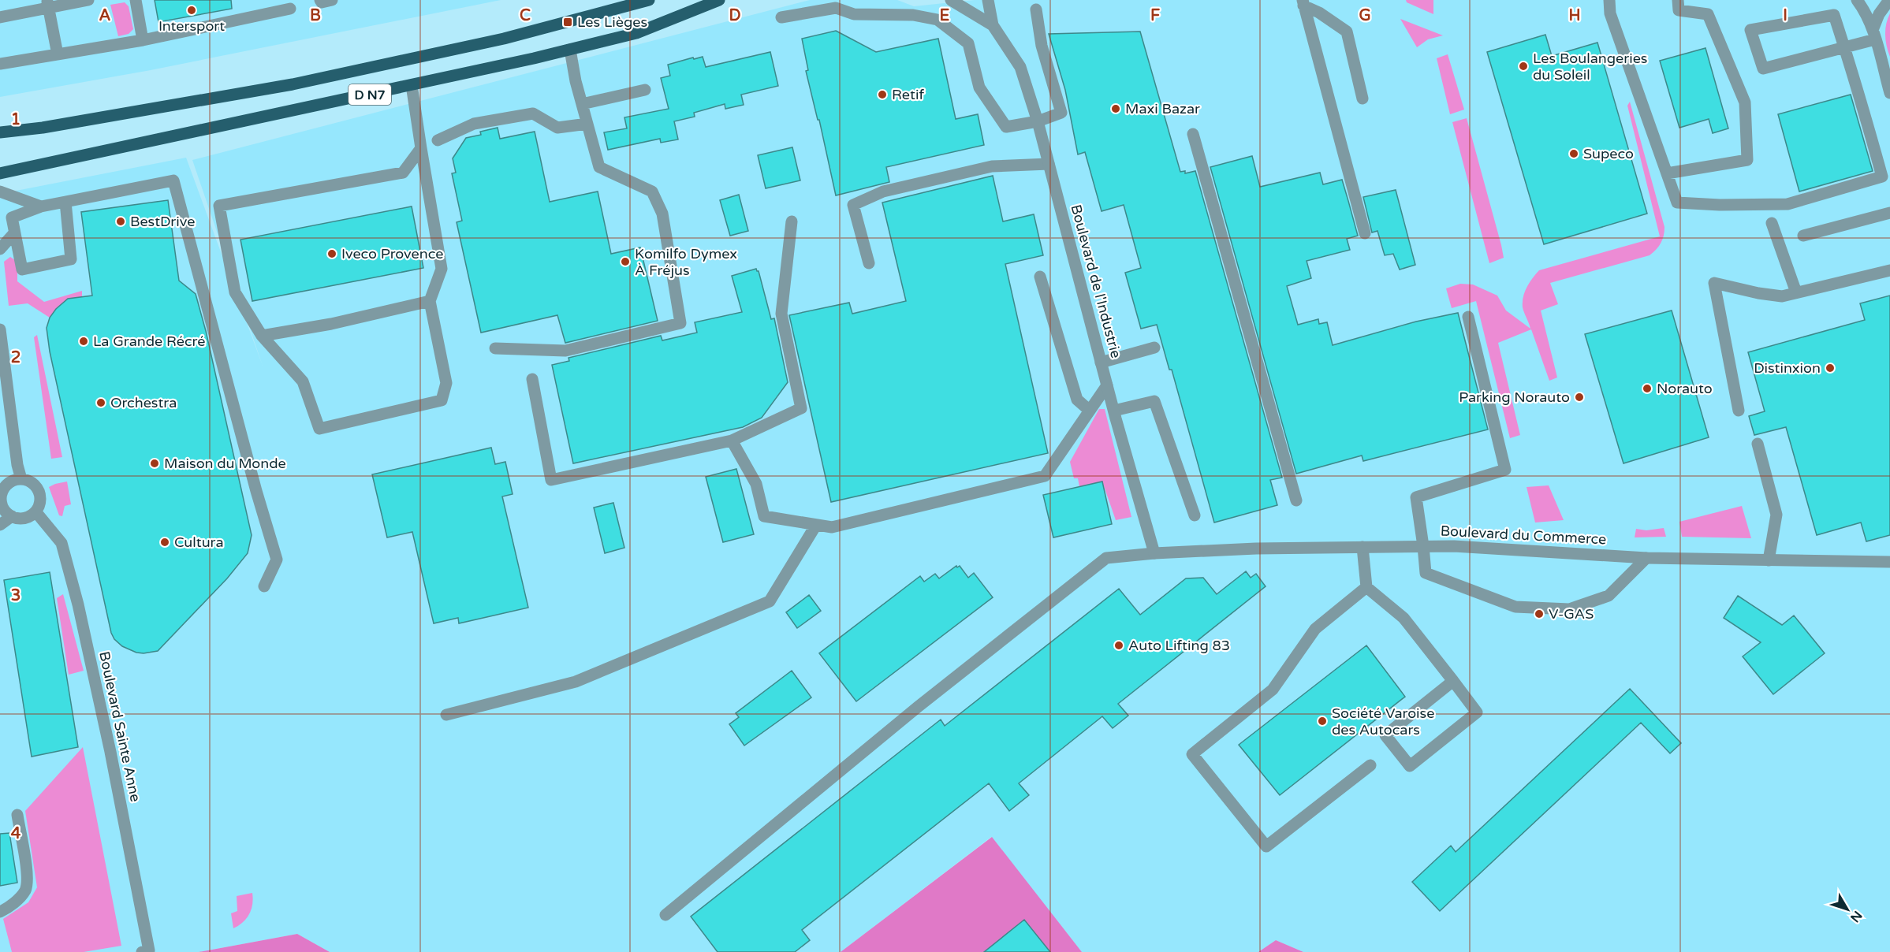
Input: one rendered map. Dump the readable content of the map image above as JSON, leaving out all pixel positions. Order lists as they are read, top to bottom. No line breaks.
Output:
{"streets":{"main road":["D N7"],"street":["Boulevard de l'Industrie","Boulevard du Commerce","Boulevard Sainte Anne"]},"crossings":[["Boulevard de l'Industrie","Boulevard du Commerce"]],"places":{"other":["Intersport","Les Boulangeries du Soleil","Retif","Maxi Bazar","Supeco","BestDrive","Iveco Provence","Komilfo Dymex À Fréjus","La Grande Récré","Distinxion","Norauto","Parking Norauto","Orchestra","Maison du Monde","Cultura","V-GAS","Auto Lifting 83","Société Varoise des Autocars"],"transit":["Les Lièges"]},"north":"bottom right","grid":{"columns":["A","B","C","D","E","F","G","H","I"],"rows":["1","2","3","4"]}}
